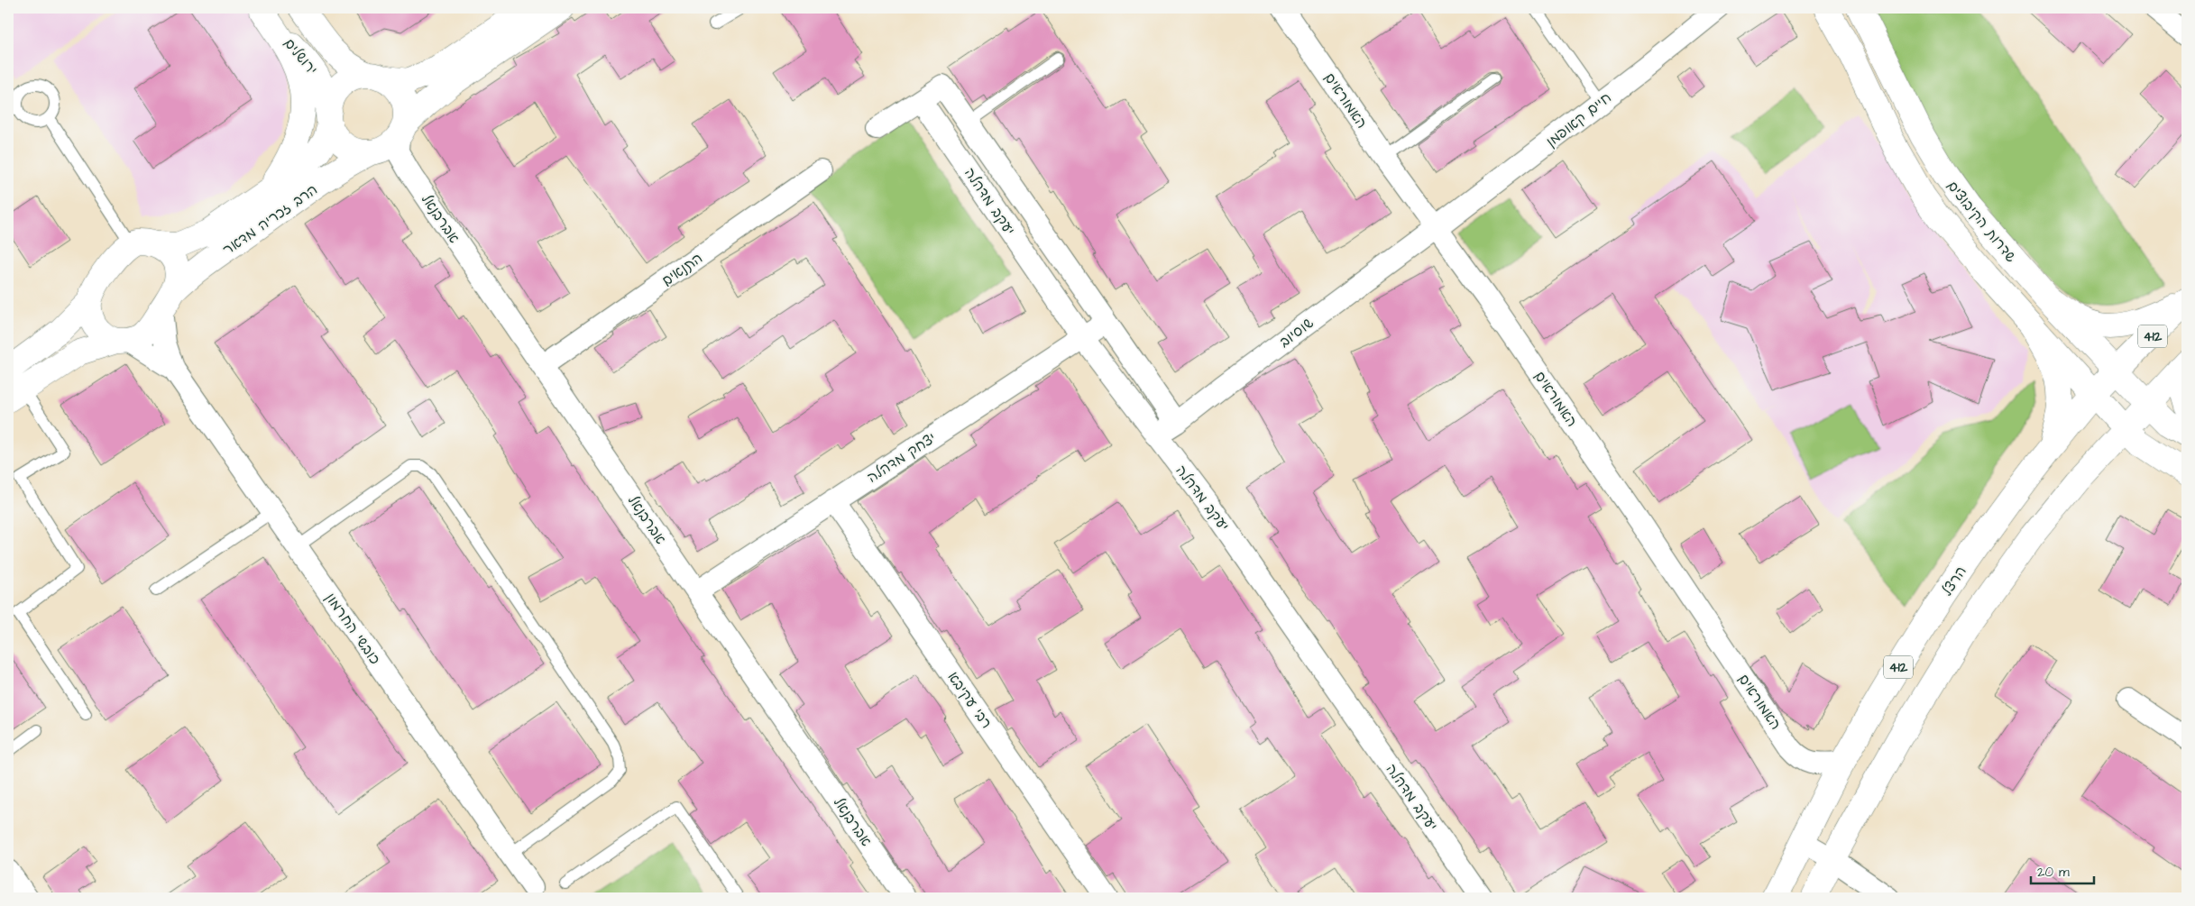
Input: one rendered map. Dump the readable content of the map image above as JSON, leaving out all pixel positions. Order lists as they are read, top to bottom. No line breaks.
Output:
{"streets":{"street":["ירושלים","האמוראים","חיים קאופמן","יעקב מדהלה","אברבנאל","הרב זכריה מדאר","שדרות הקיבוצים","התנאים","שוסיוב","412","יצחק מדהלה","הרצל","כובשי החרמון","רבי עקיבא"]},"crossings":[["ירושלים","אברבנאל"],["ירושלים","הרב זכריה מדאר"],["האמוראים","חיים קאופמן"],["האמוראים","שוסיוב"],["האמוראים","הרצל"],["חיים קאופמן","שוסיוב"],["יעקב מדהלה","שוסיוב"],["יעקב מדהלה","יצחק מדהלה"],["אברבנאל","הרב זכריה מדאר"],["אברבנאל","התנאים"],["אברבנאל","יצחק מדהלה"],["הרב זכריה מדאר","כובשי החרמון"],["שדרות הקיבוצים","412"],["שדרות הקיבוצים","הרצל"],["יצחק מדהלה","רבי עקיבא"]],"scale_bar":"20 m"}
